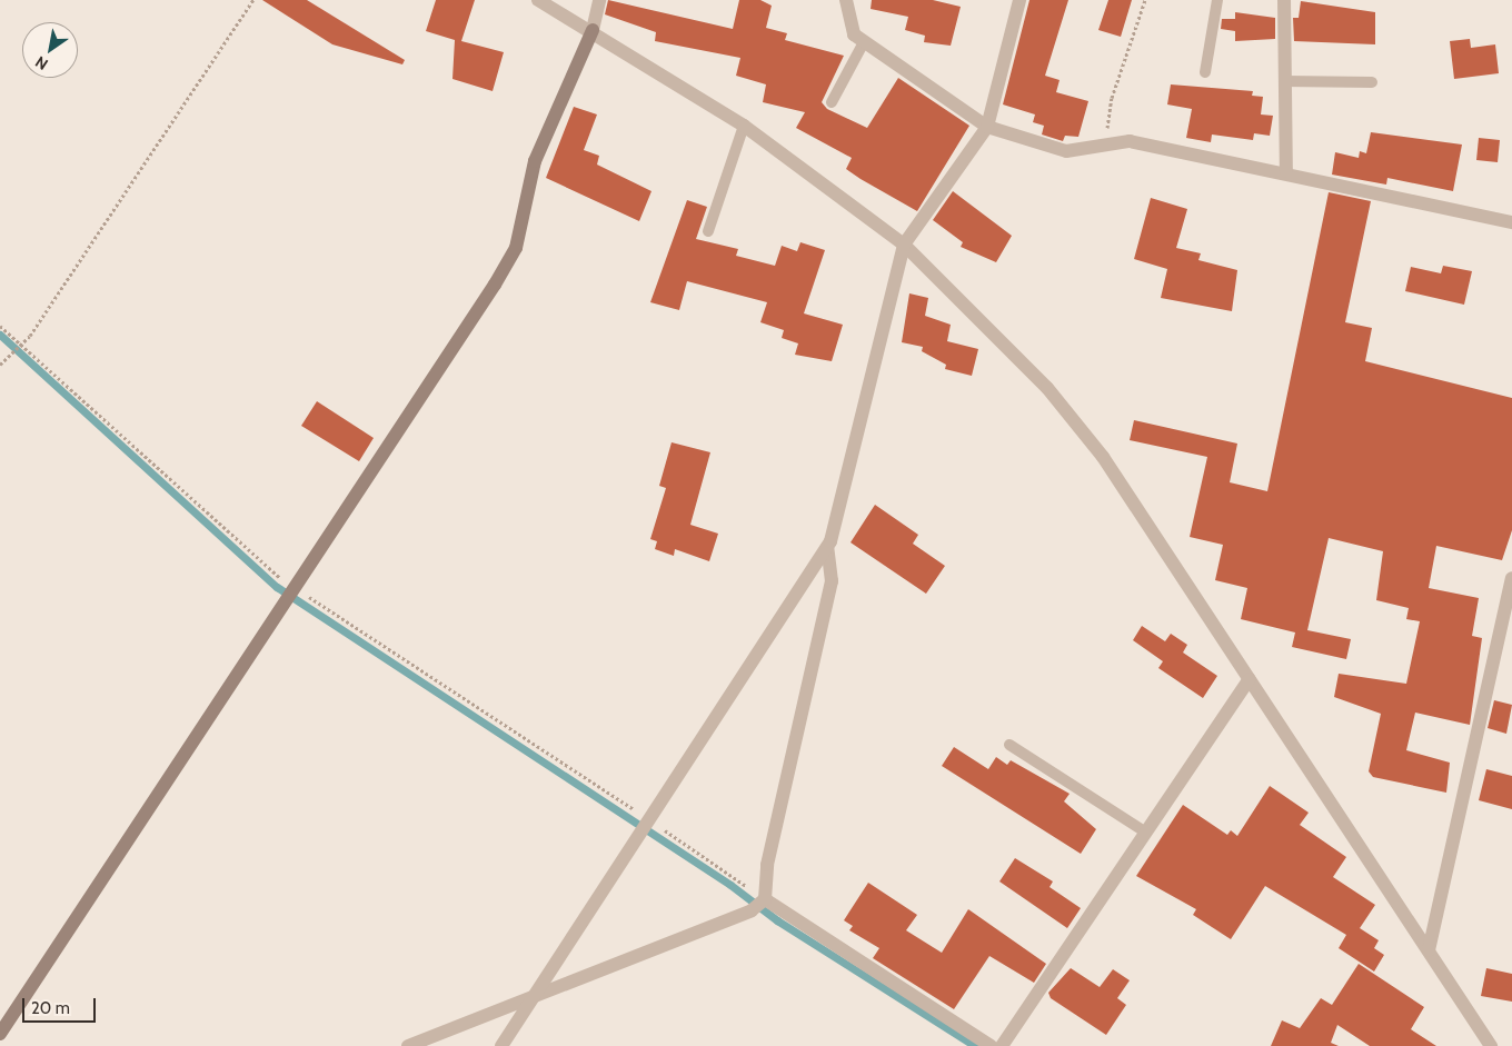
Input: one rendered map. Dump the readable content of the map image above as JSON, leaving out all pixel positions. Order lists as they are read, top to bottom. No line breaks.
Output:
{"scale_bar":"20 m","north":"bottom left"}
